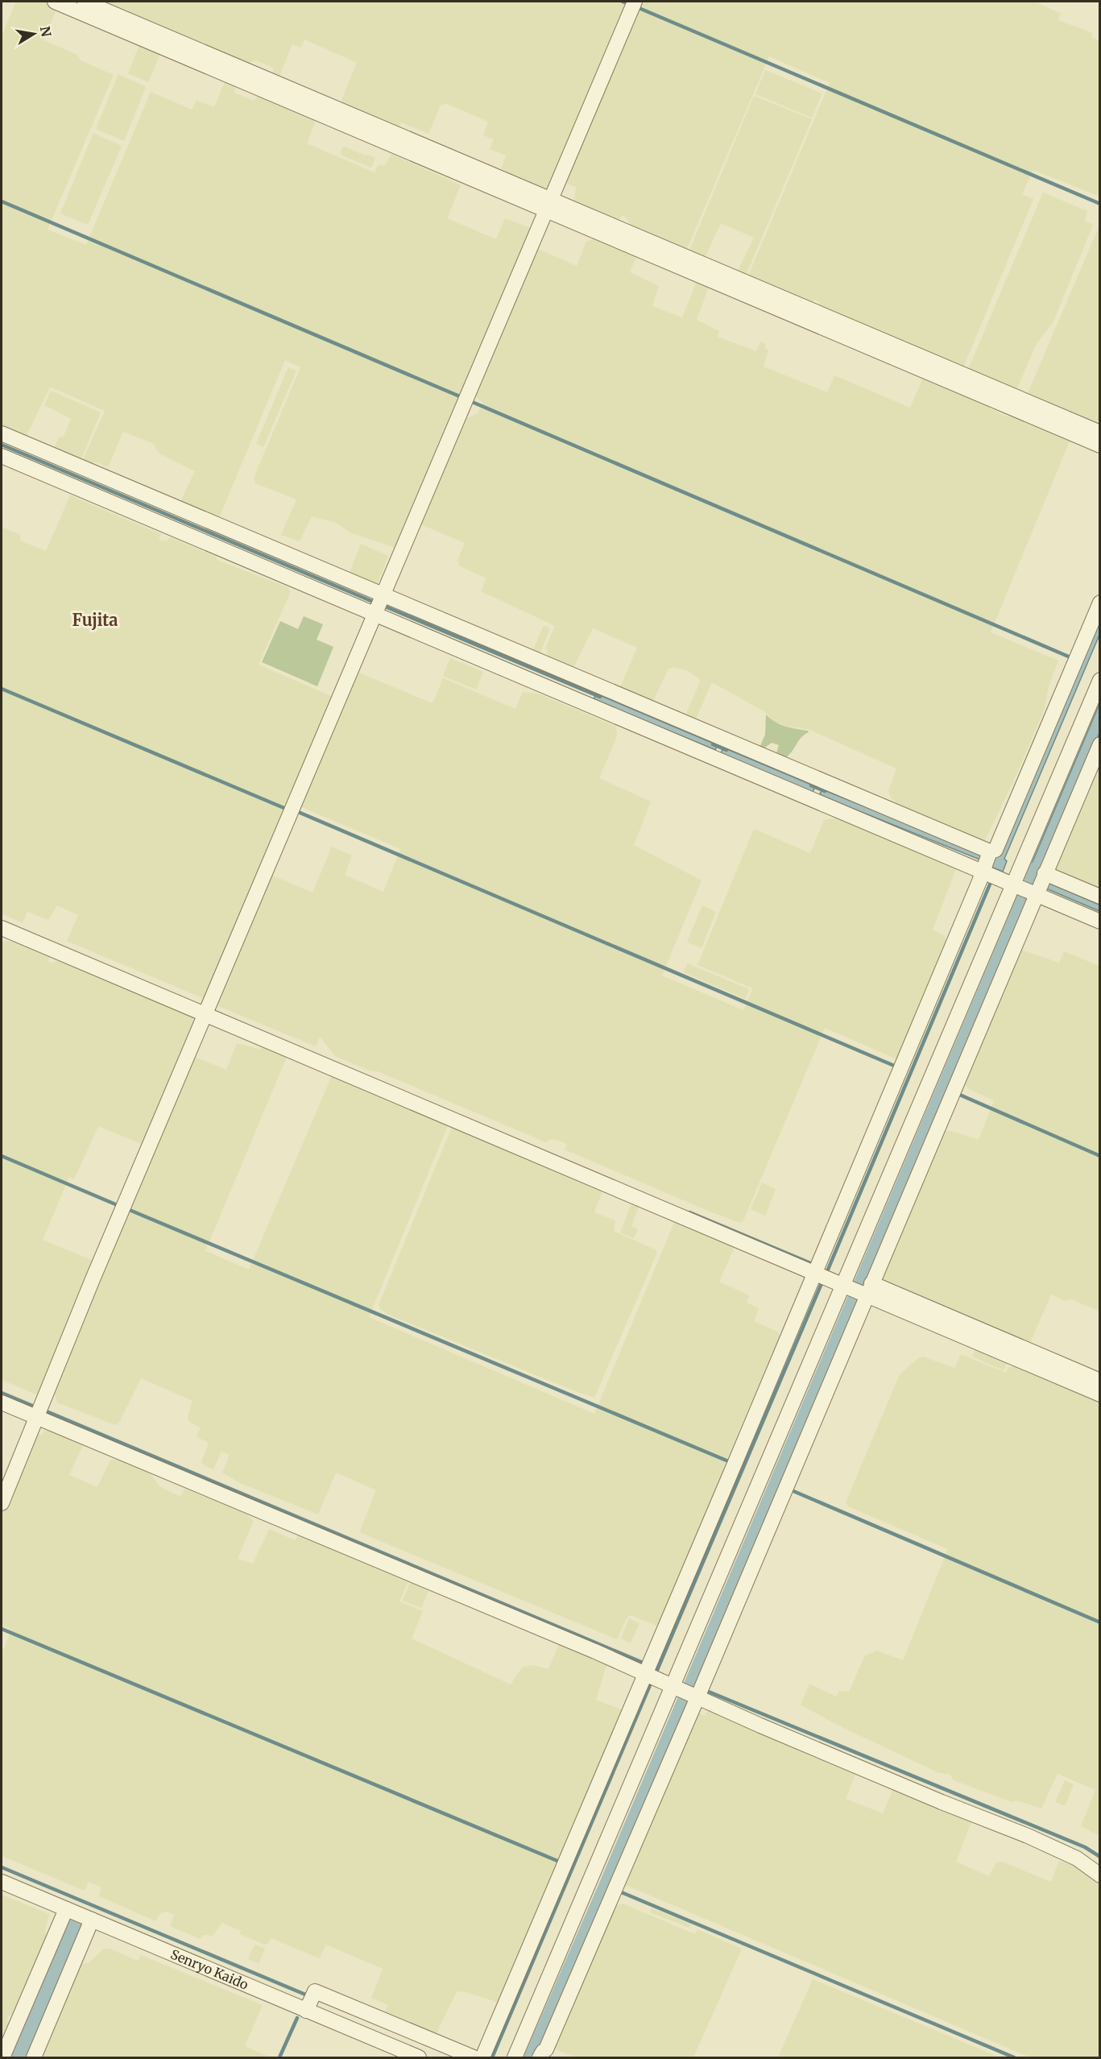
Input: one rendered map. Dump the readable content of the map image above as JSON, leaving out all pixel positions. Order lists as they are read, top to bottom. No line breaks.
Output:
{"streets":{"street":["Senryo Kaido"]},"districts":["Fujita"],"north":"right"}
